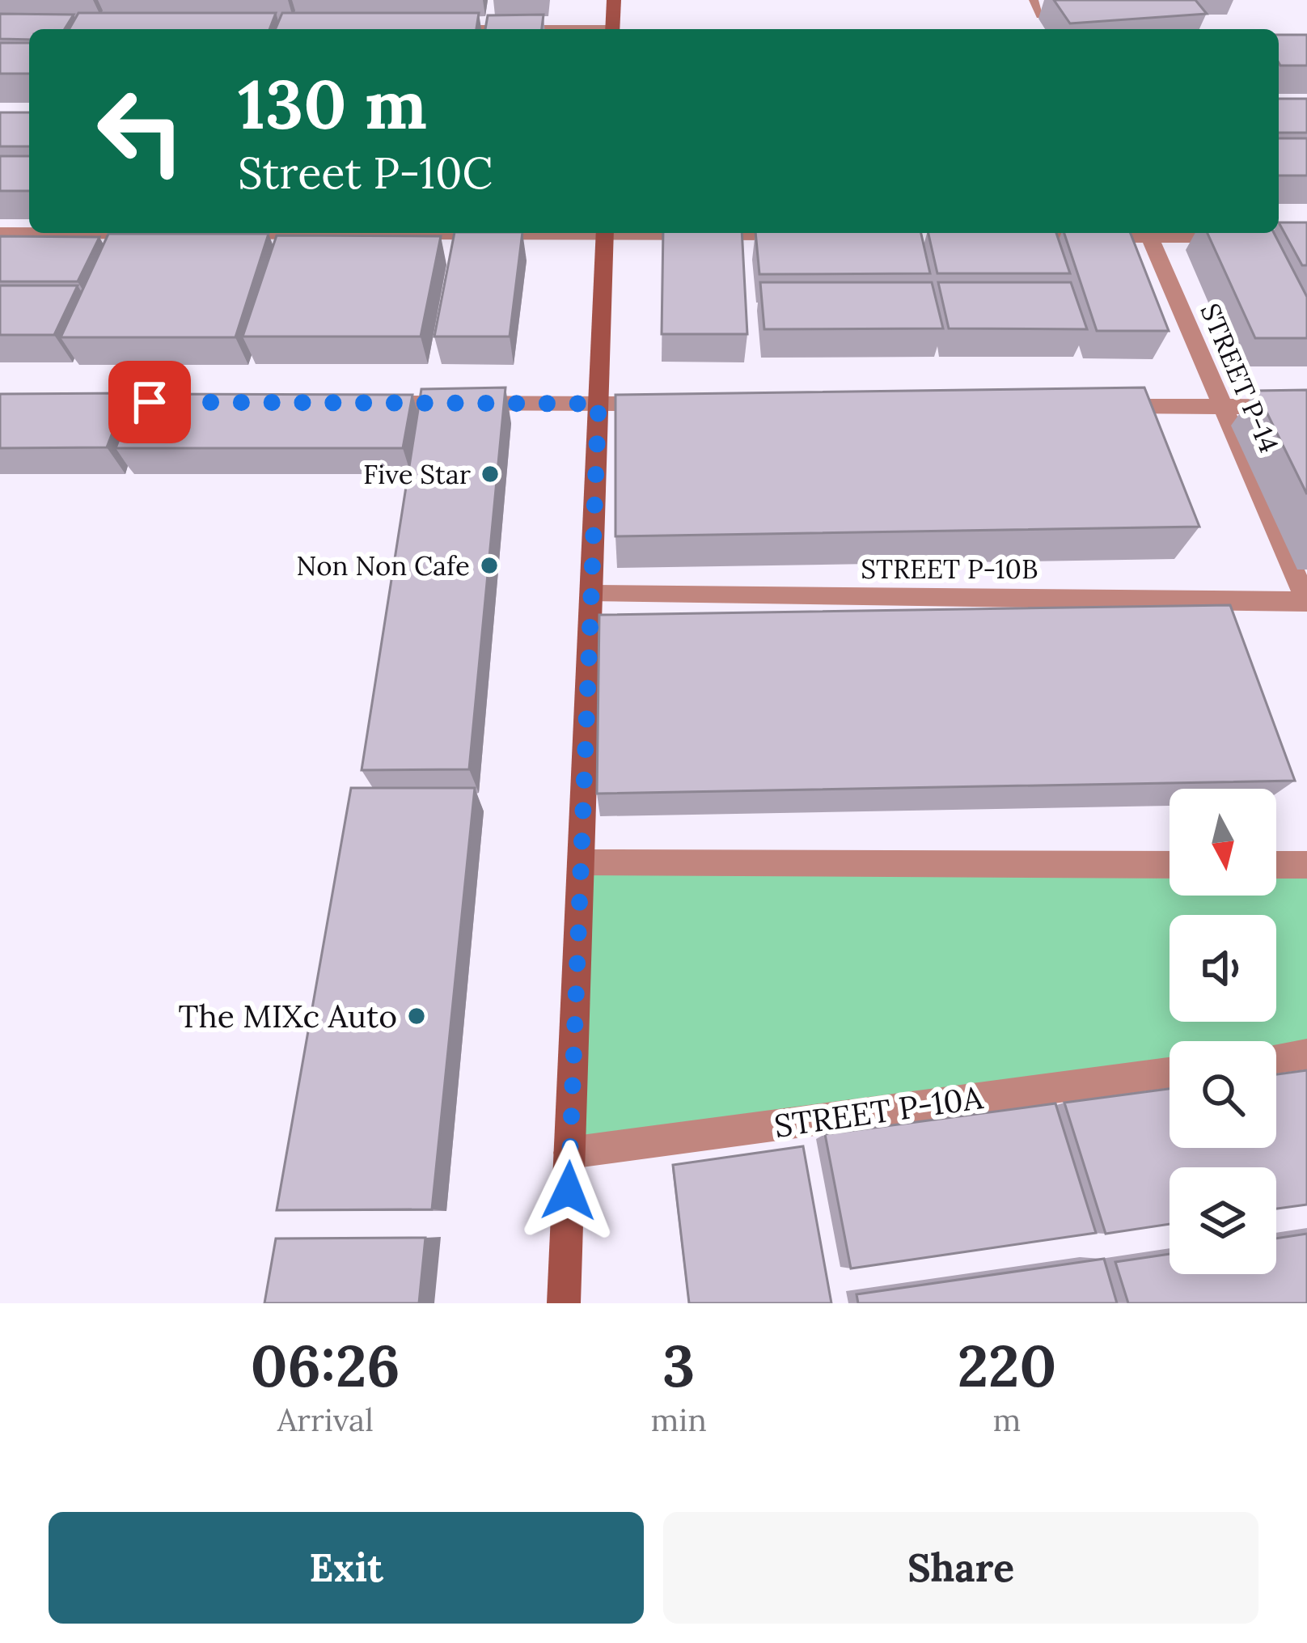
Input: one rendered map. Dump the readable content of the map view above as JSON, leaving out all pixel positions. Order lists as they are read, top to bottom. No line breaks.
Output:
{"streets":{"street":["STREET P-14","STREET P-10B","STREET P-10A"]},"crossings":[["STREET P-14","STREET P-10B"]],"places":["Five Star","Non Non Cafe","The MIXc Auto"],"north":"bottom","page":{"turn":["130 m","Street P-10C"],"eta":["06:26","Arrival","3","min","220","m"],"buttons":["Exit","Share"]}}
